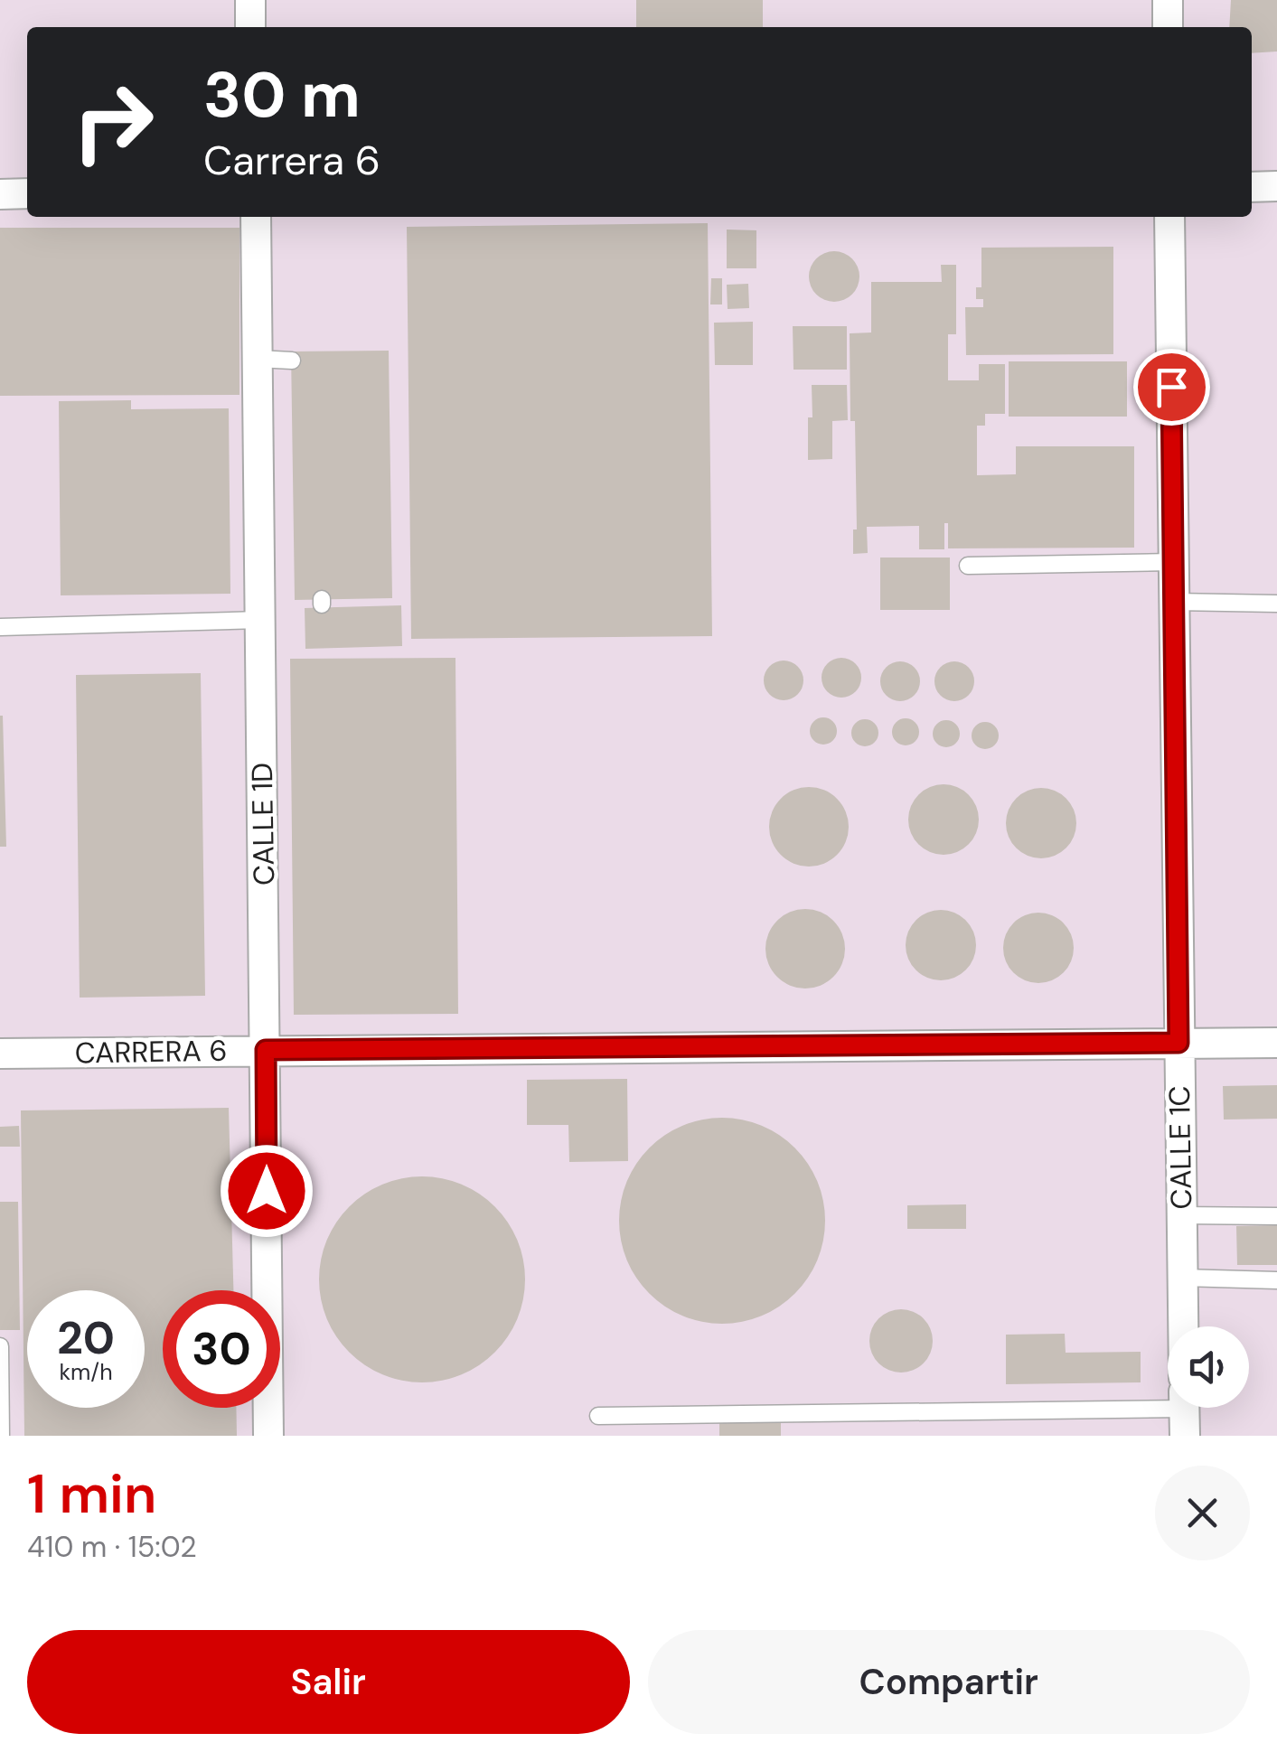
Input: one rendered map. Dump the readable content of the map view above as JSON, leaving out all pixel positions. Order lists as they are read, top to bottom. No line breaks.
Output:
{"streets":{"street":["CALLE 1D","CARRERA 6","CALLE 1C"]},"crossings":[["CALLE 1D","CARRERA 6"],["CARRERA 6","CALLE 1C"]],"page":{"turn":["30 m","Carrera 6"],"speed":"20 km/h","limit":"30","heading":["1 min","410 m · 15:02"],"buttons":["Salir","Compartir"]}}
